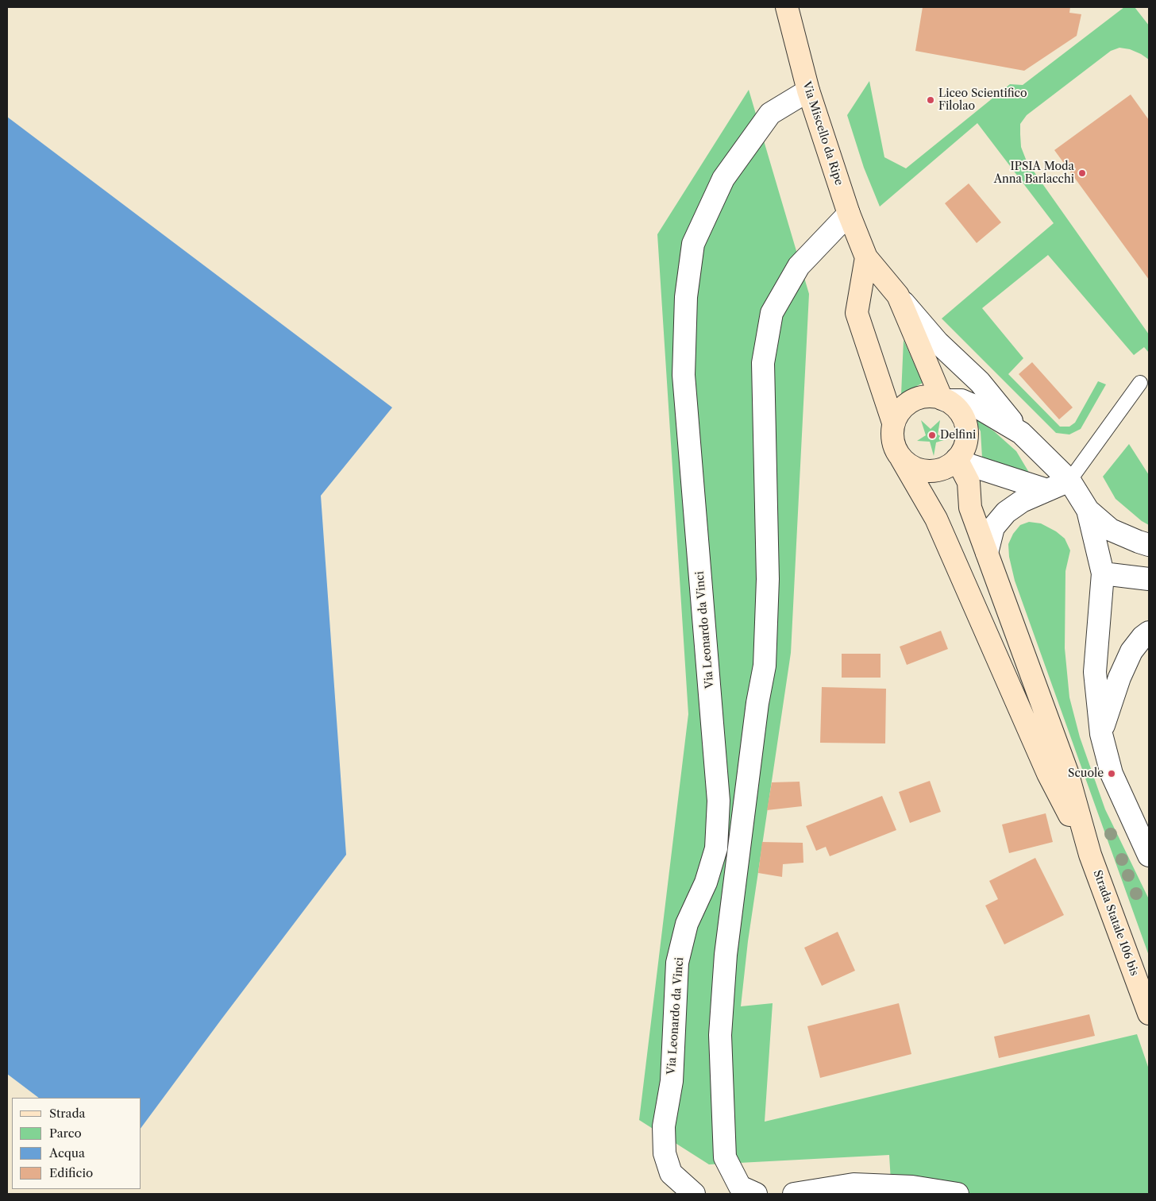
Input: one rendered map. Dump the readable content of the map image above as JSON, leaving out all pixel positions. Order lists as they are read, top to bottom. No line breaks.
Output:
{"streets":{"main road":["Via Miscello da Ripe","Strada Statale 106 bis"],"street":["Via Leonardo da Vinci"]},"crossings":[["Via Miscello da Ripe","Via Leonardo da Vinci"]],"places":["Liceo Scientifico Filolao","IPSIA Moda Anna Barlacchi","Delfini","Scuole"],"legend":["Strada","Parco","Acqua","Edificio"]}
